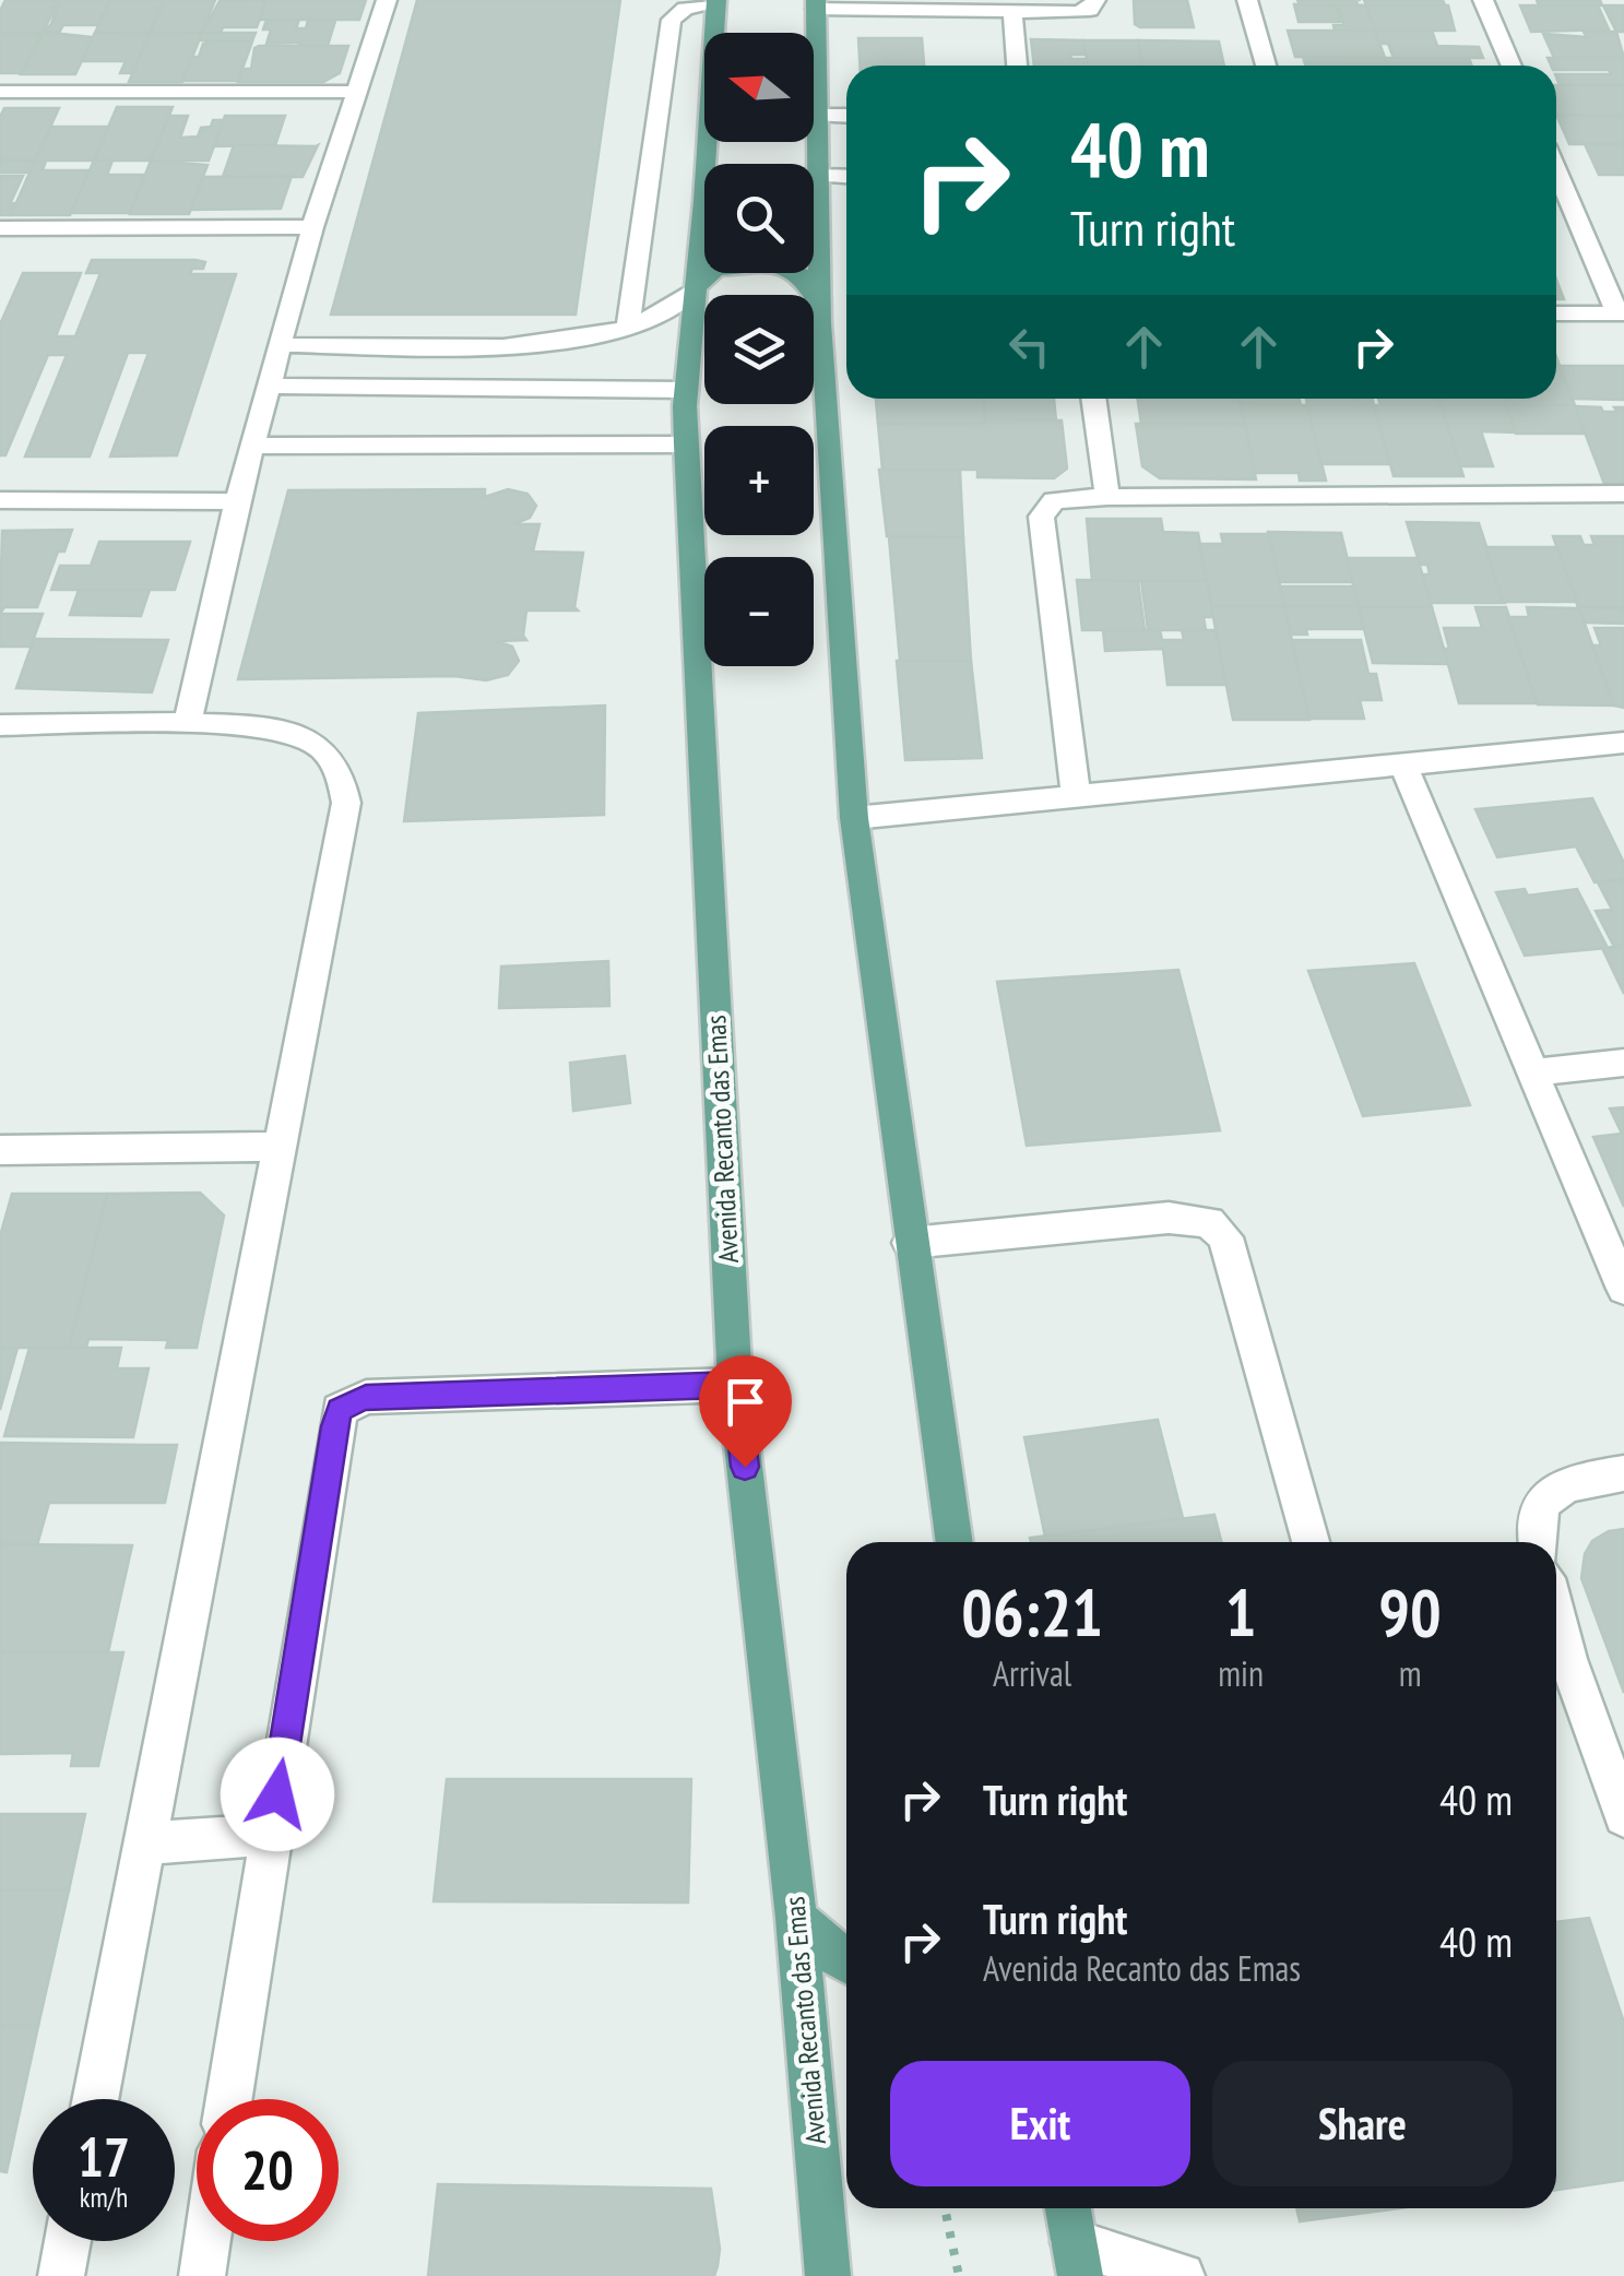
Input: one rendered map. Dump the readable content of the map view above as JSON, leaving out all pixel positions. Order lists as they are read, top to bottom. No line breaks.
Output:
{"streets":{"main road":["Avenida Recanto das Emas"]},"north":"left","page":{"map_buttons":["+","−"],"turn":["40 m","Turn right"],"eta":["06:21","Arrival","1","min","90","m"],"list":[{"name":"Turn right","value":"40 m"},{"name":"Turn right","note":"Avenida Recanto das Emas","value":"40 m"}],"buttons":["Exit","Share"],"speed":"17 km/h","limit":"20"}}
